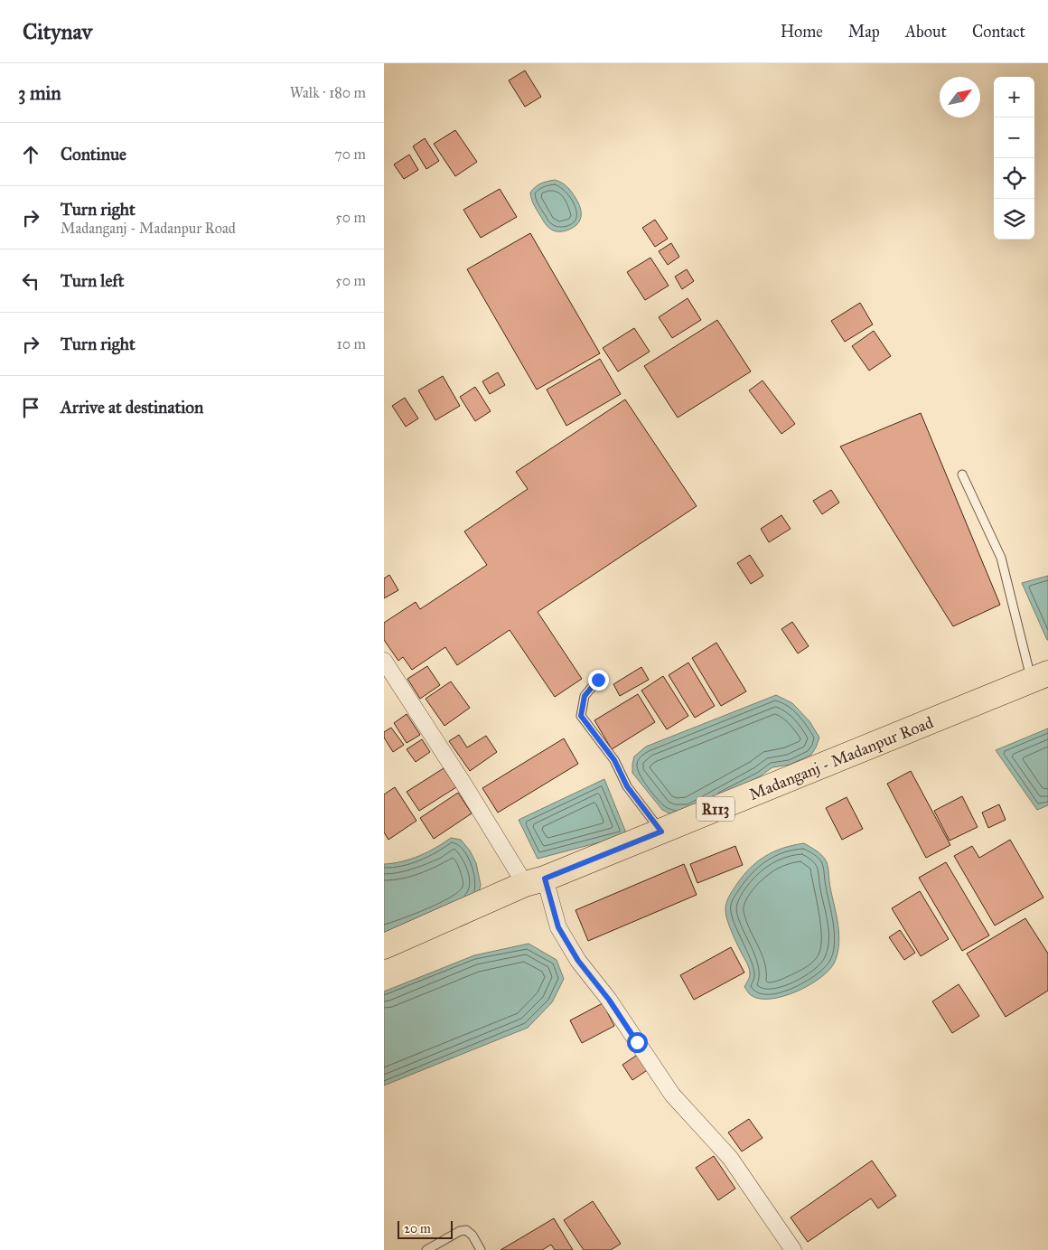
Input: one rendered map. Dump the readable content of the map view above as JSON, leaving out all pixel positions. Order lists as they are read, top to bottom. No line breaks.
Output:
{"streets":{"main road":["Madanganj - Madanpur Road","R113"]},"scale_bar":"20 m","north":"top right","page":{"header":"Citynav","nav":["Home","Map","About","Contact"],"heading":["3 min","Walk · 180 m"],"map_buttons":["+","−"],"list":[["Continue","70 m"],["Turn right","Madanganj - Madanpur Road","50 m"],["Turn left","50 m"],["Turn right","10 m"],"Arrive at destination"],"scale":"20 m"}}
